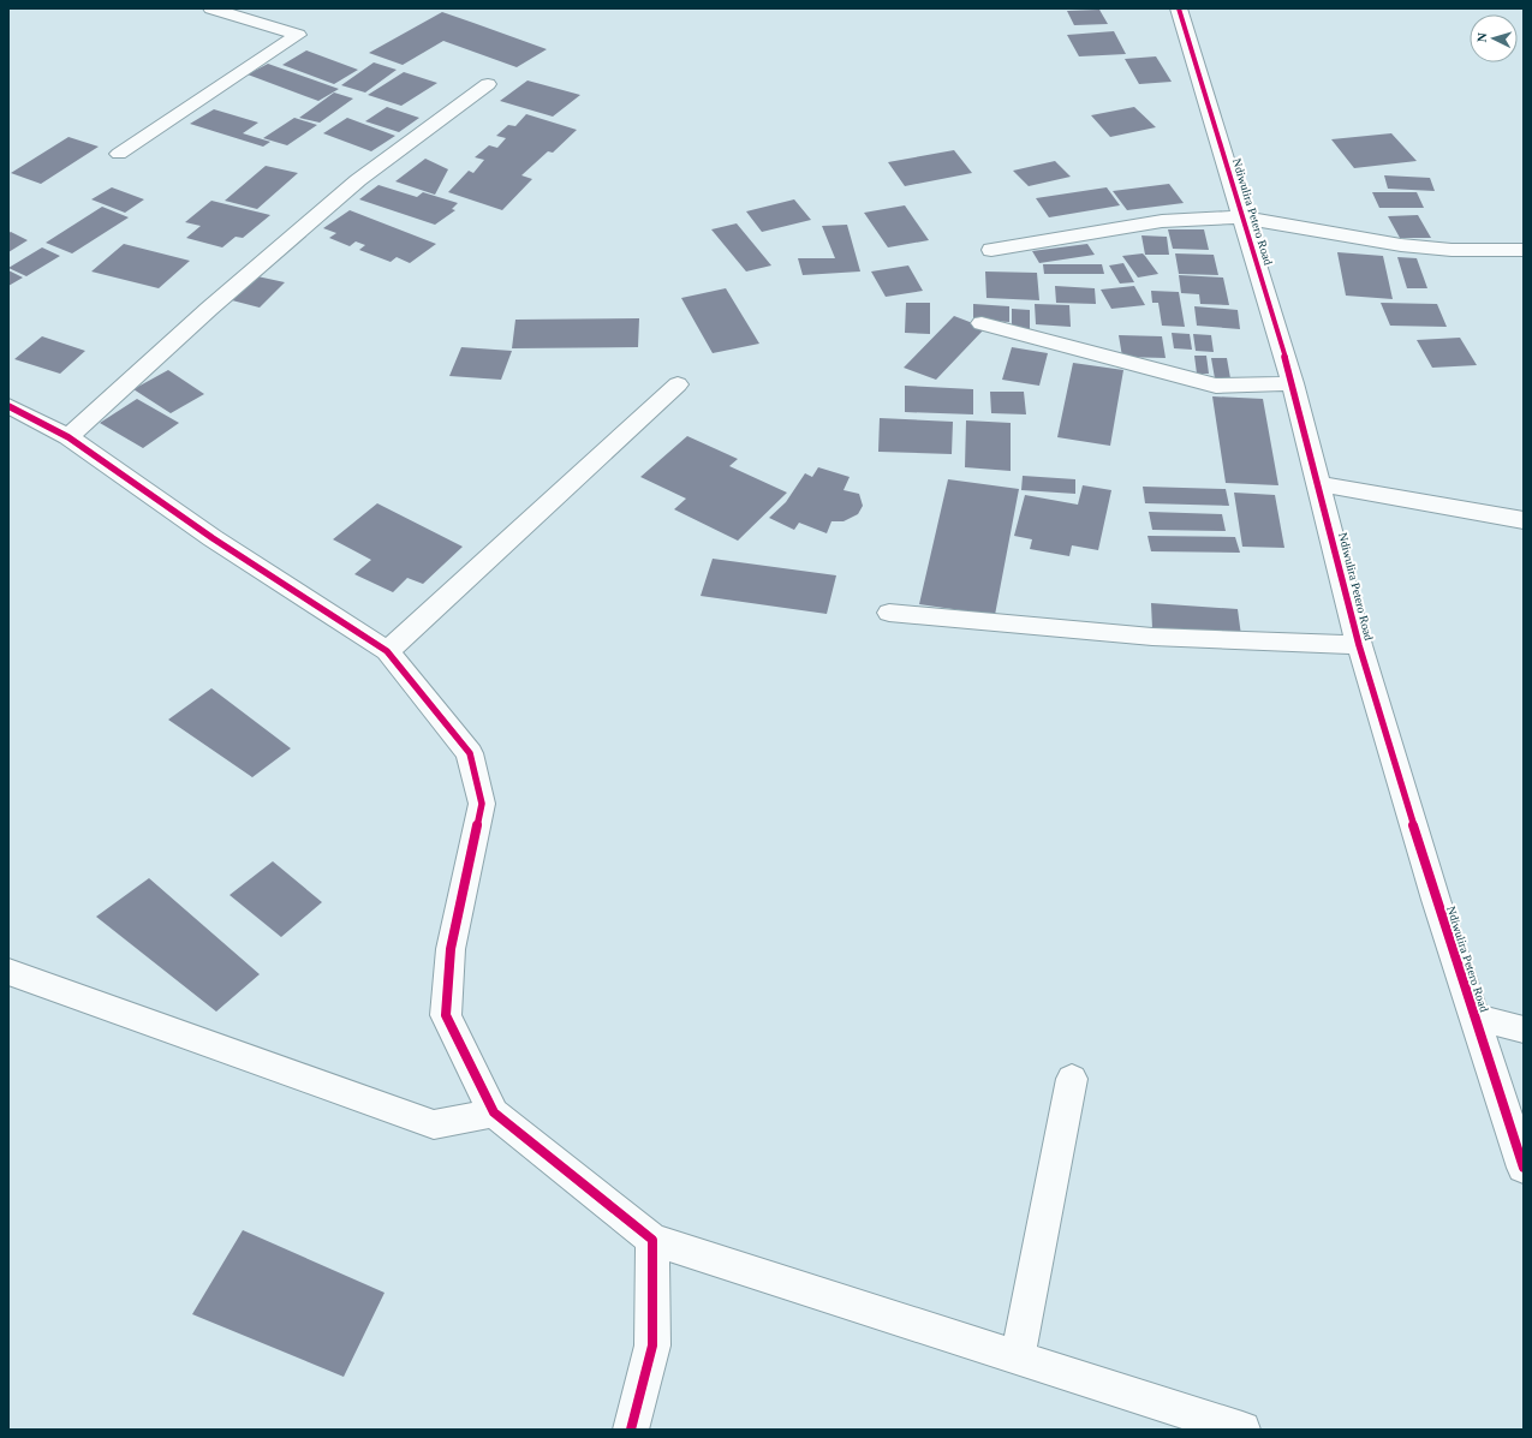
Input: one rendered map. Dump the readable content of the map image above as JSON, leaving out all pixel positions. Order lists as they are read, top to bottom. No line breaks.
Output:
{"streets":{"street":["Ndiwulira Petero Road"]},"north":"left"}
